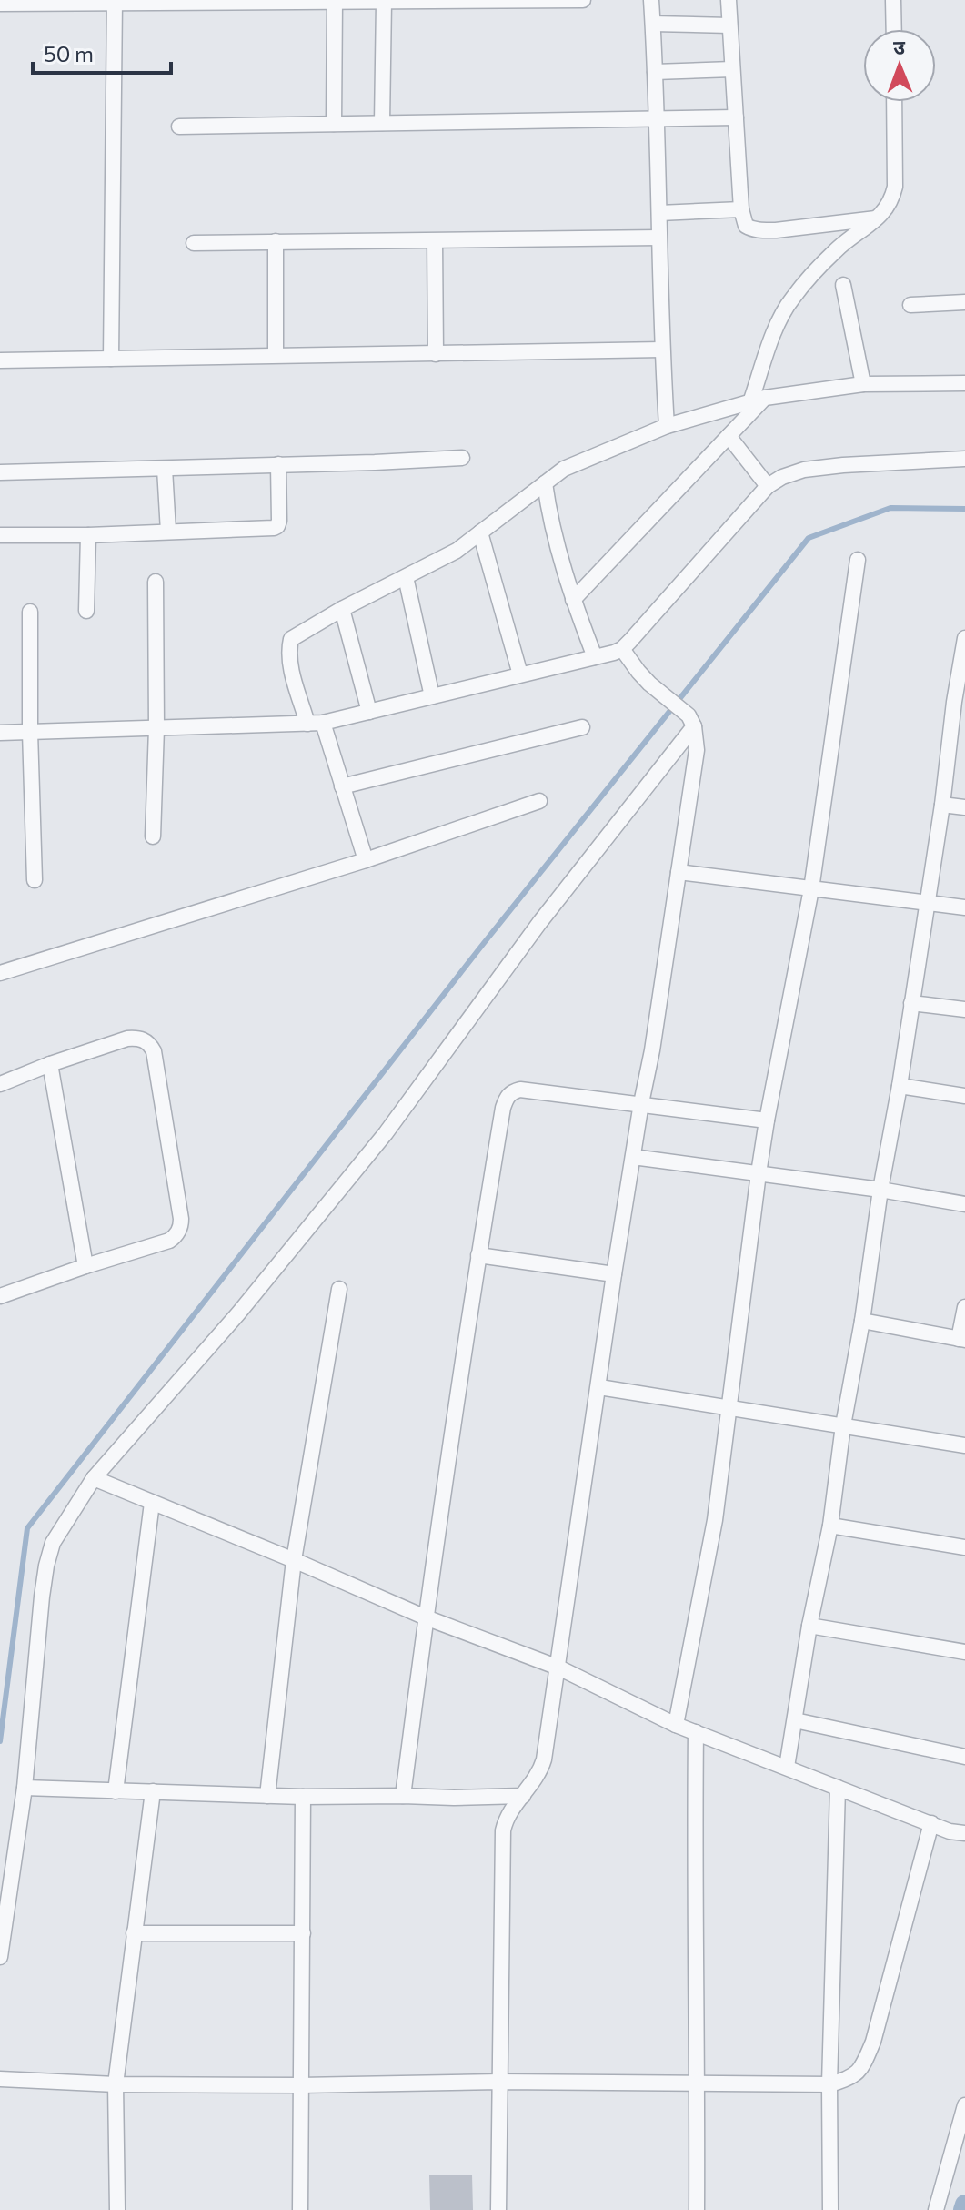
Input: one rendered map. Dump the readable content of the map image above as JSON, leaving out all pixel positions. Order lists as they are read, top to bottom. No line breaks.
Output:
{"scale_bar":"50 m","north":"top"}
